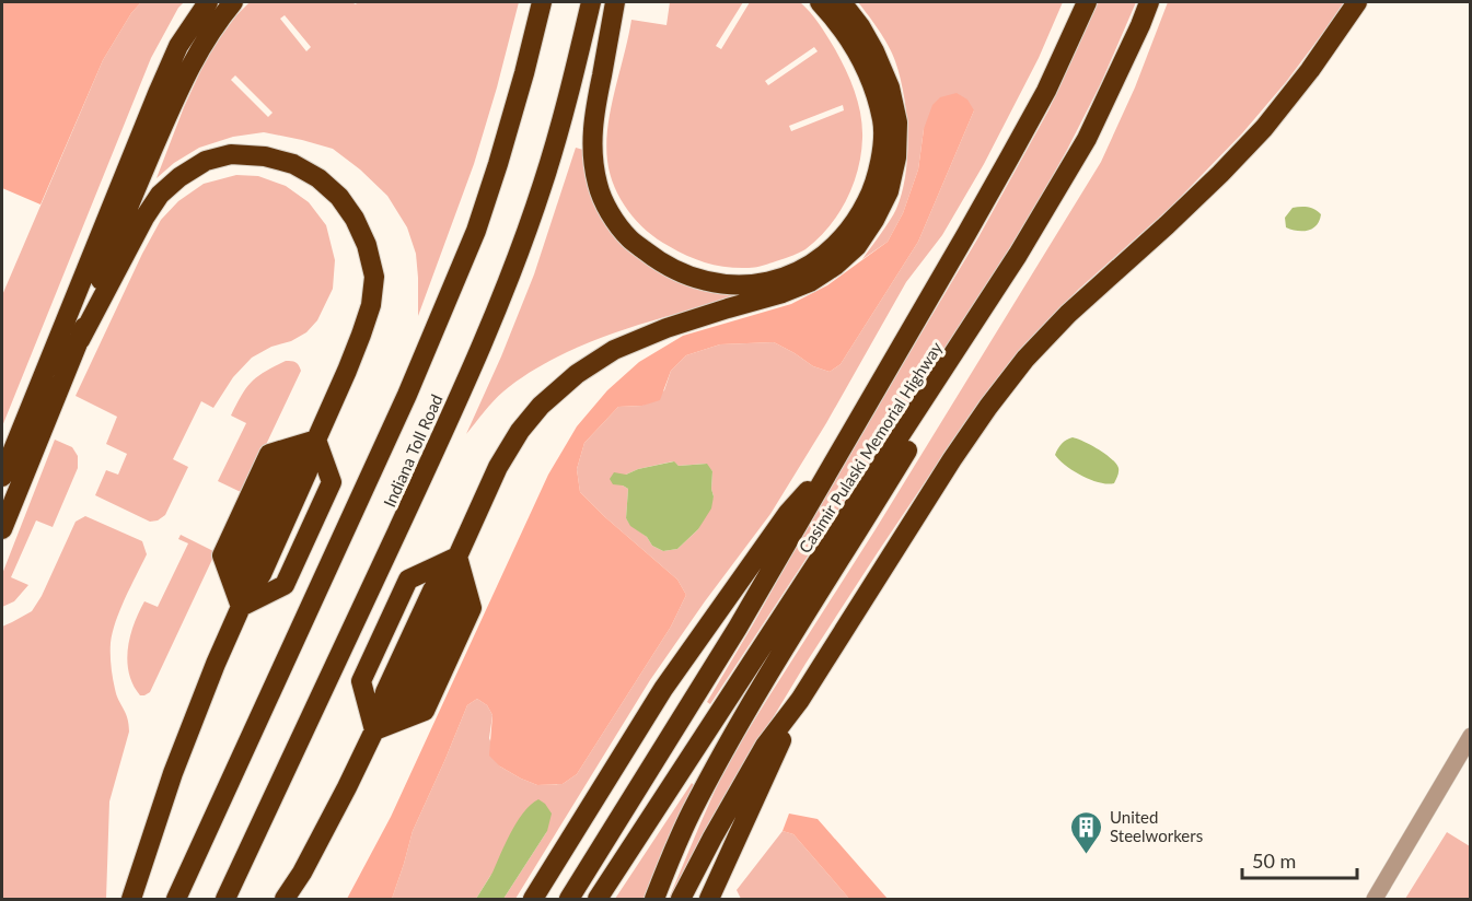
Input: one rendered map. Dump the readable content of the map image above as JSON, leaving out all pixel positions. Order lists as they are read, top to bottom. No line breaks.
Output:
{"streets":{"highway":["Casimir Pulaski Memorial Highway","Indiana Toll Road"]},"places":{"building":["United Steelworkers"]},"scale_bar":"50 m"}
